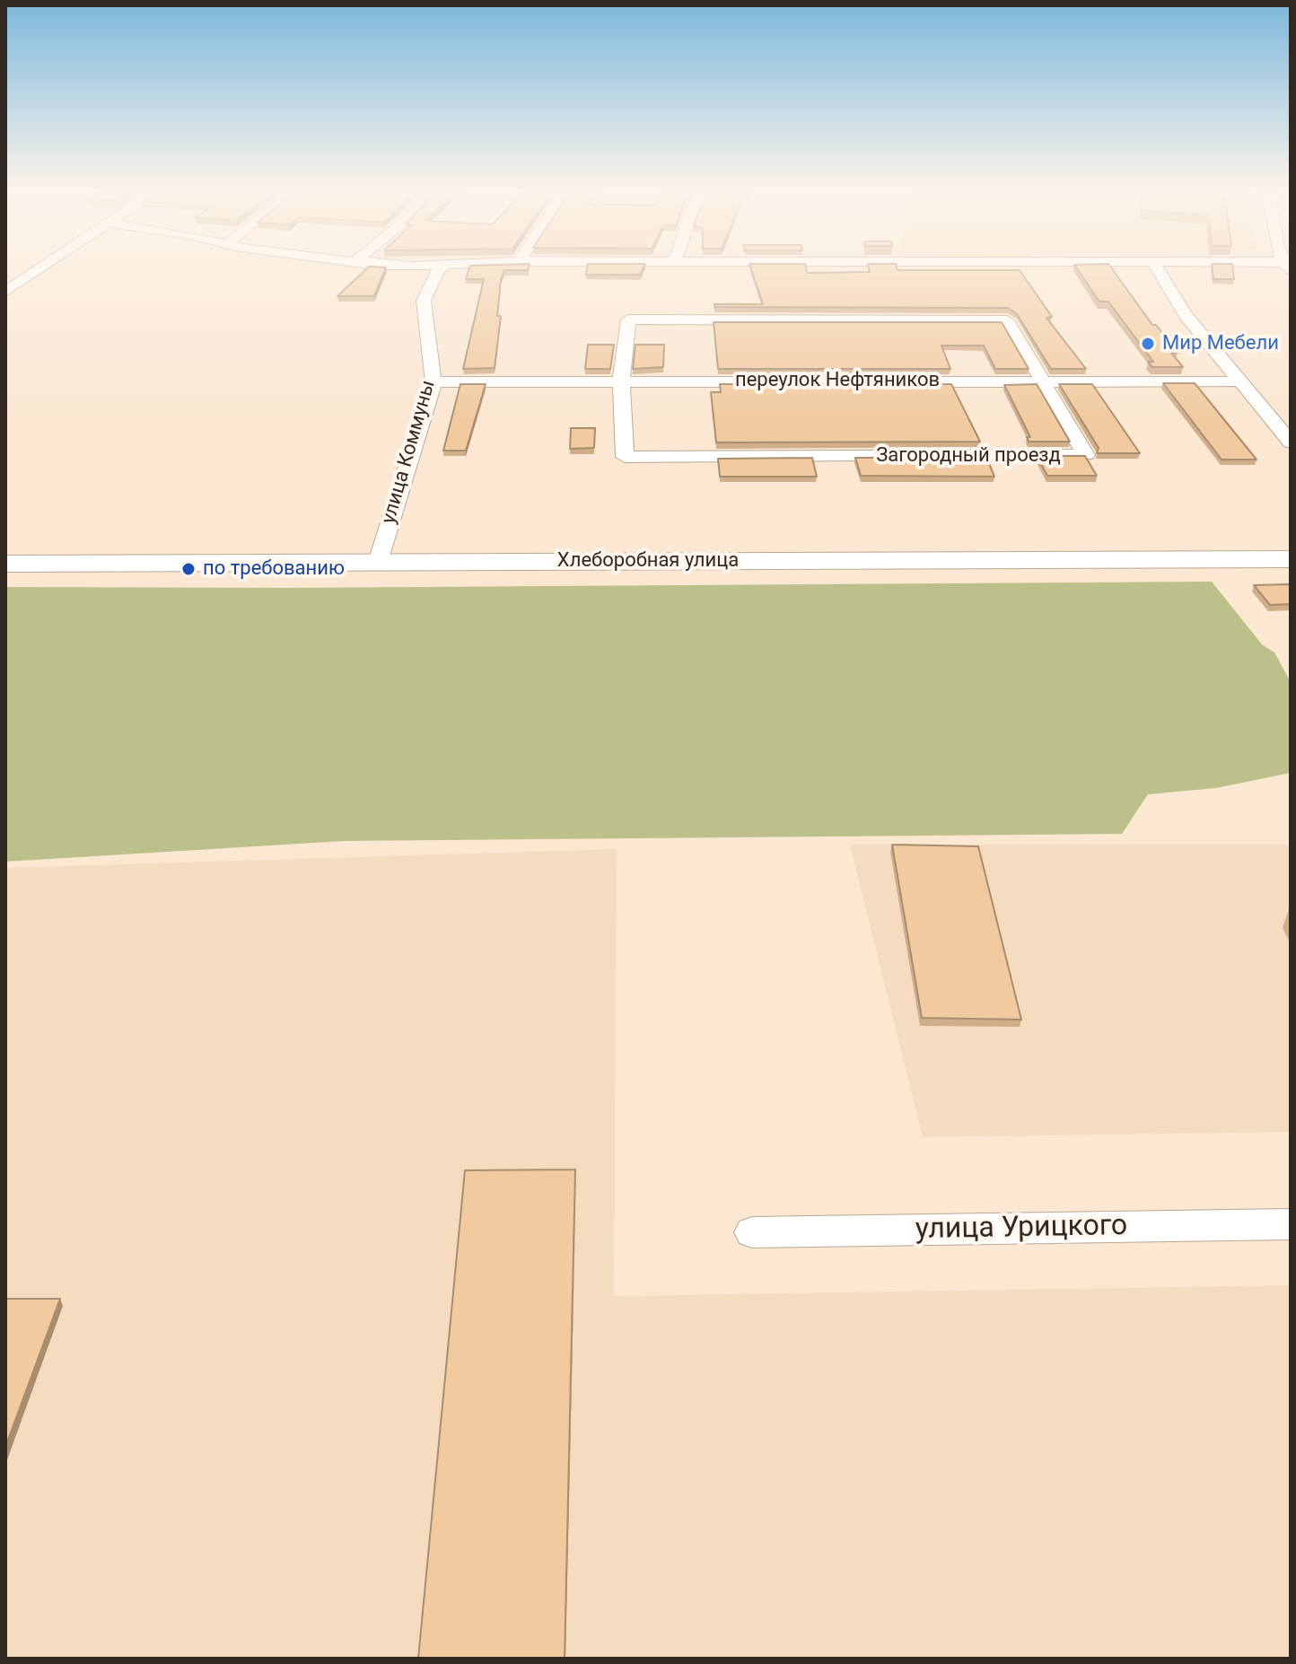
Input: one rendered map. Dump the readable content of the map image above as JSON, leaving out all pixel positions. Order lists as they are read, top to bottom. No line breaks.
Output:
{"streets":{"main road":["Хлеборобная улица"],"street":["переулок Нефтяников","улица Коммуны","Загородный проезд","улица Урицкого"]},"crossings":[["переулок Нефтяников","улица Коммуны"],["переулок Нефтяников","Загородный проезд"],["улица Коммуны","Хлеборобная улица"]],"places":["Мир Мебели","по требованию"]}
